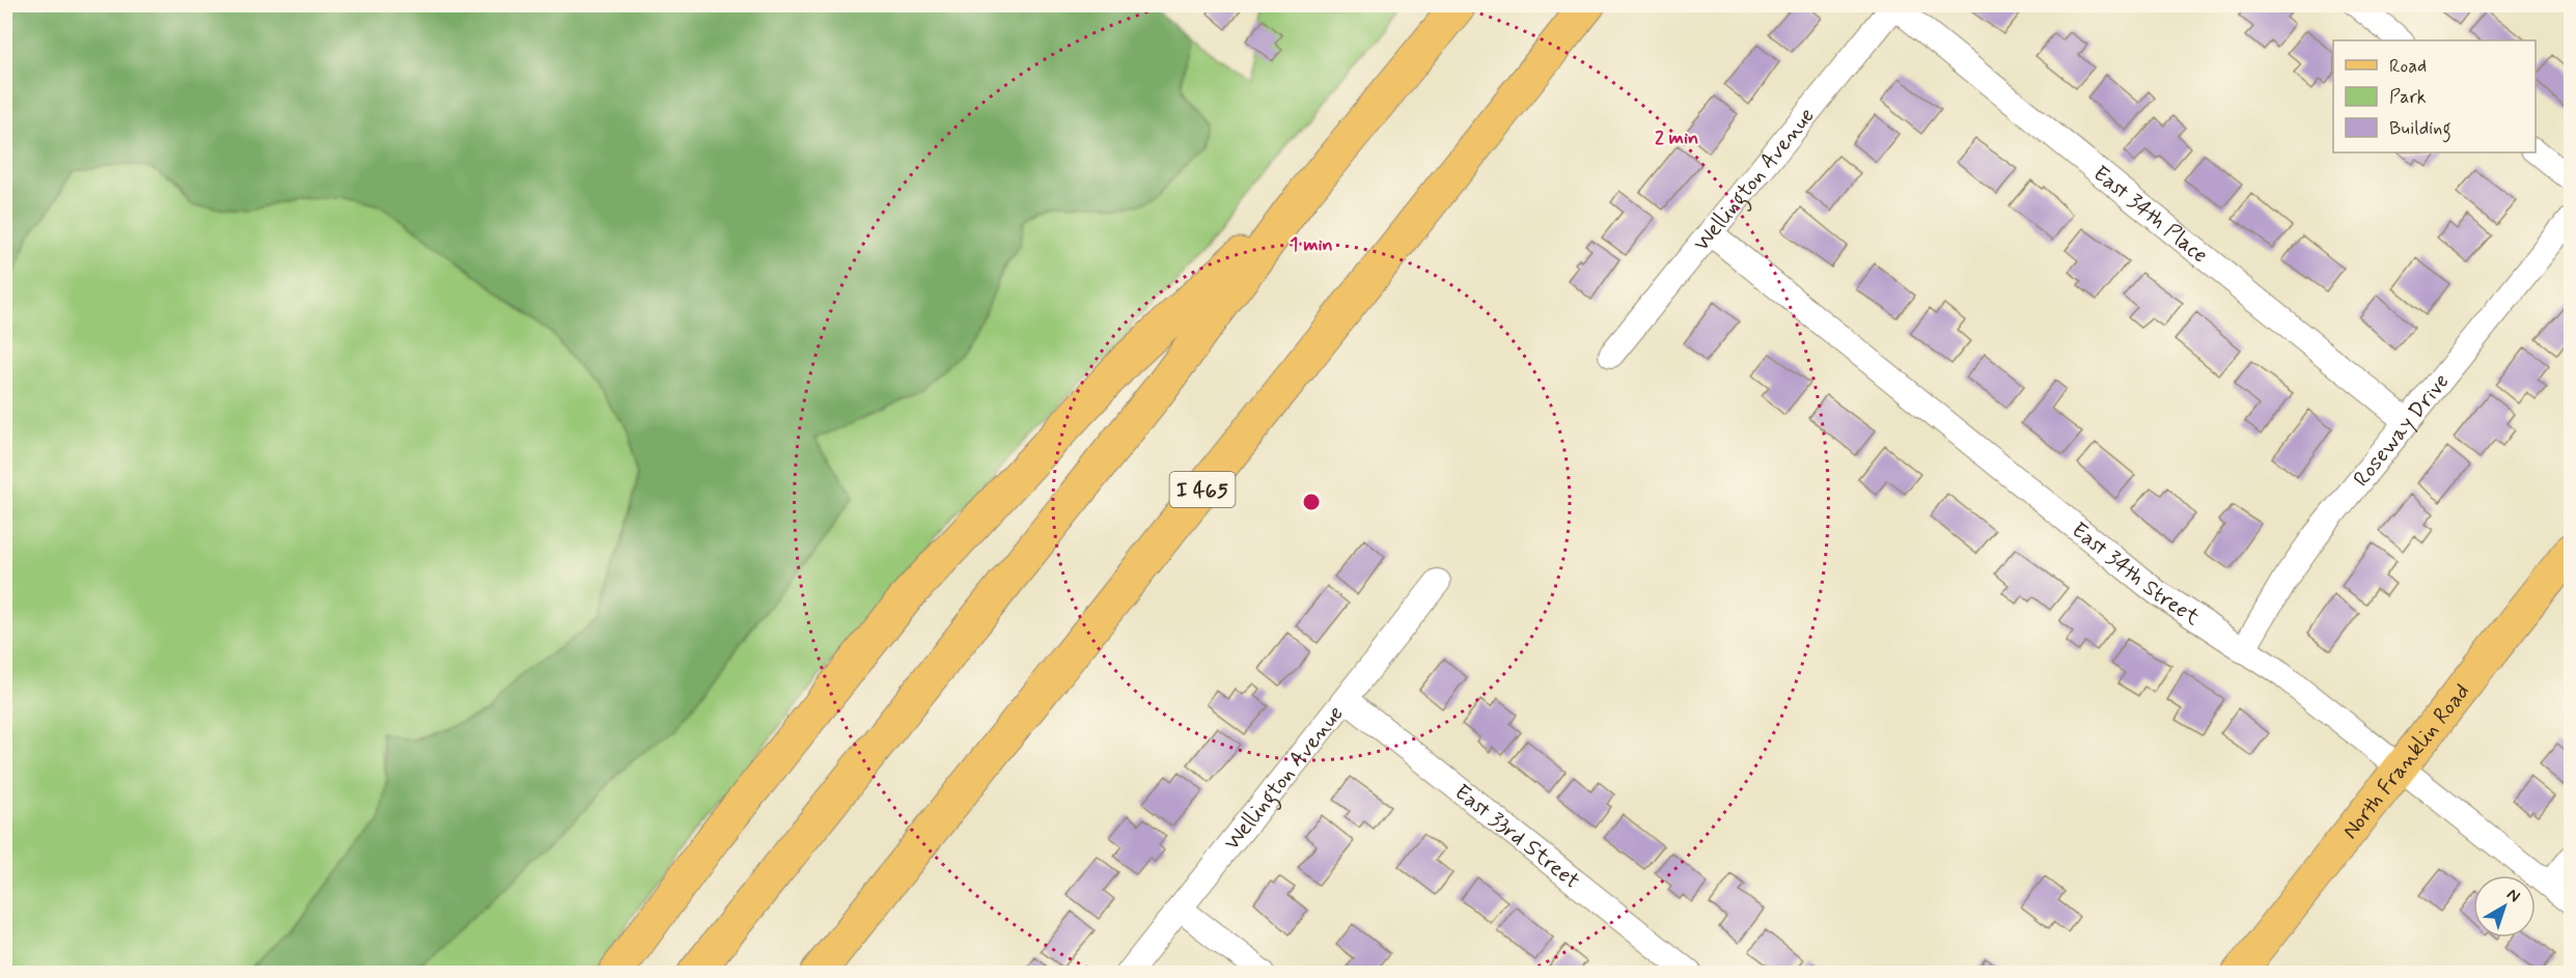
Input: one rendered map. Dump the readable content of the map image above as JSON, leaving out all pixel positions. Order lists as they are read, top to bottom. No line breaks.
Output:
{"streets":{"highway":["I 465"],"main road":["North Franklin Road"],"street":["Wellington Avenue","East 34th Place","Roseway Drive","East 34th Street","East 33rd Street"]},"crossings":[["Wellington Avenue","East 34th Place"],["Wellington Avenue","East 34th Street"],["Wellington Avenue","East 33rd Street"],["East 34th Place","Roseway Drive"],["Roseway Drive","East 34th Street"],["East 34th Street","North Franklin Road"]],"legend":["Road","Park","Building"],"north":"top right","rings":["2 min","1 min"]}
